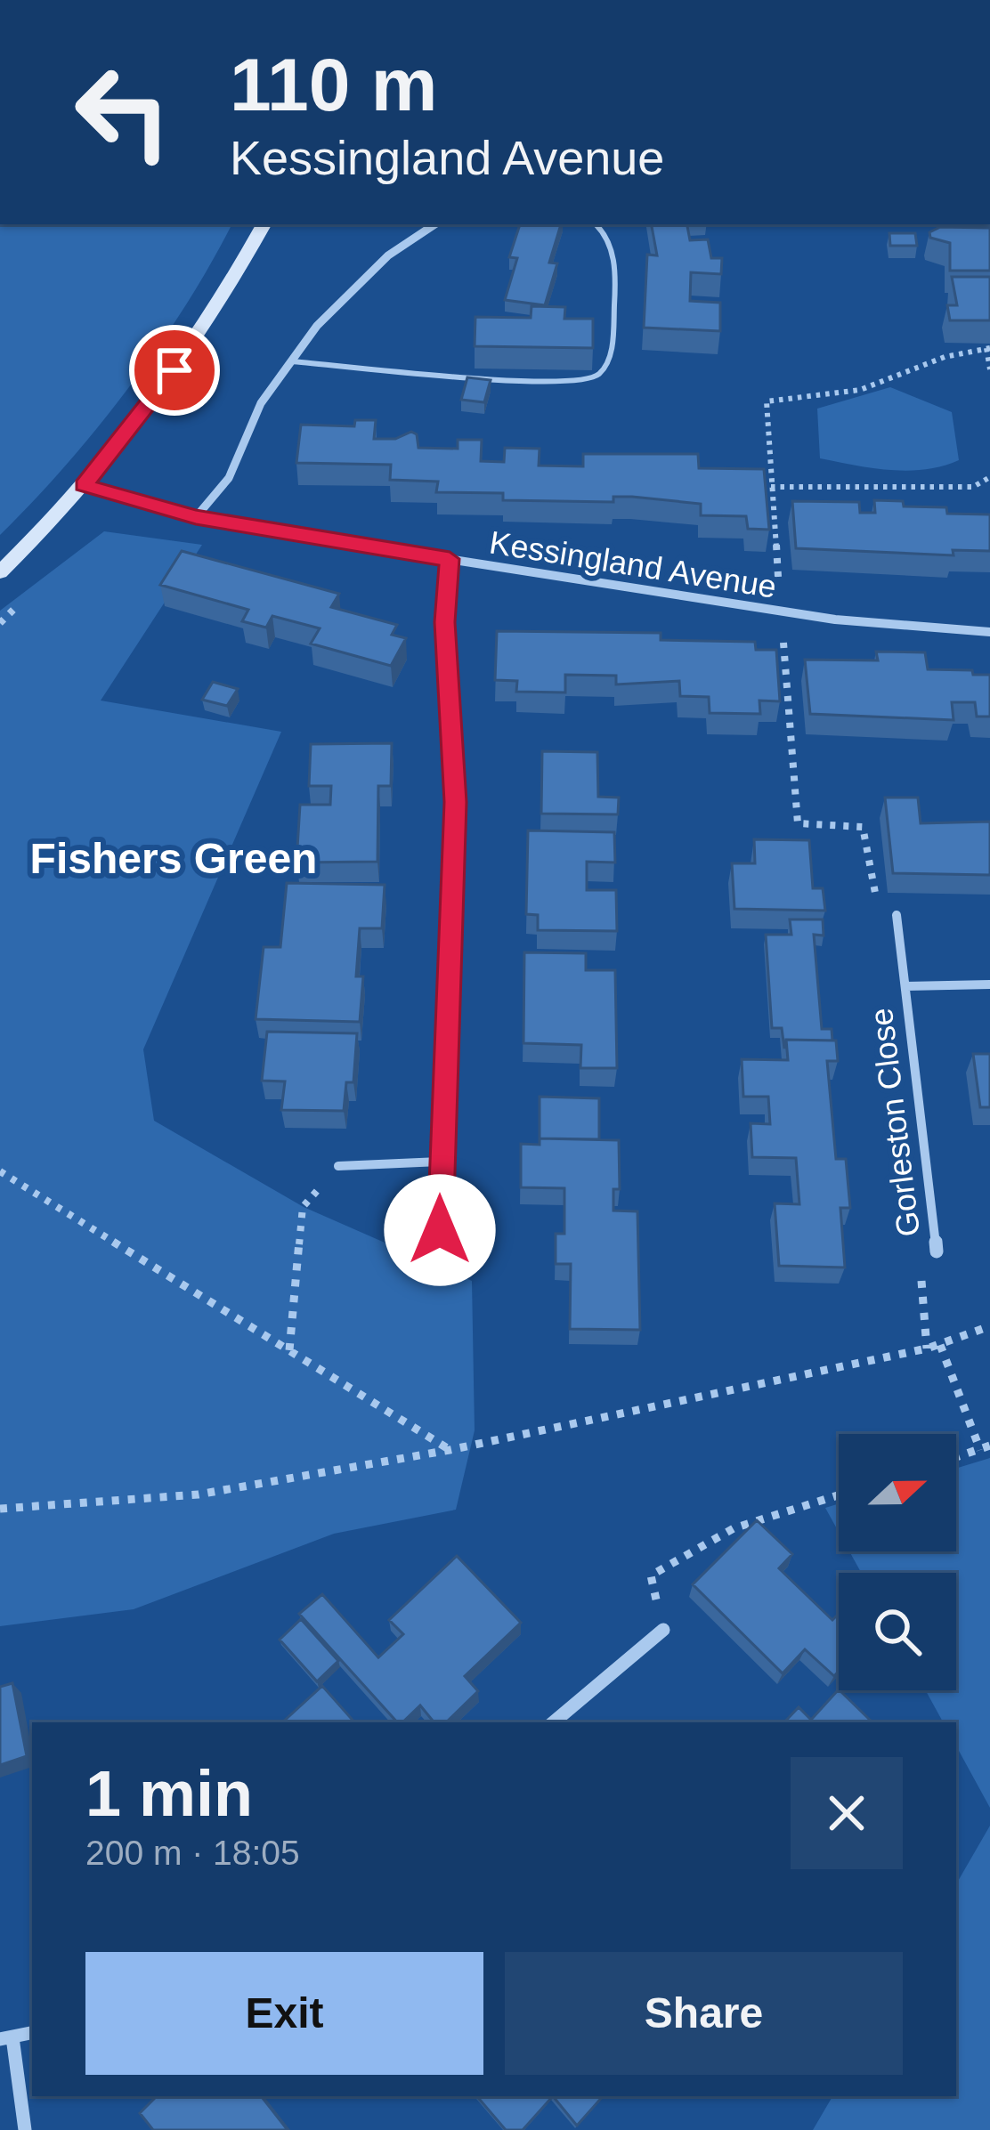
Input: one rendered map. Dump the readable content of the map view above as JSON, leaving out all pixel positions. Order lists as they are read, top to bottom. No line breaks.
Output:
{"streets":{"street":["Kessingland Avenue","Gorleston Close"]},"districts":["Fishers Green"],"north":"right","page":{"turn":["110 m","Kessingland Avenue"],"heading":["1 min","200 m · 18:05"],"buttons":["Exit","Share"]}}
